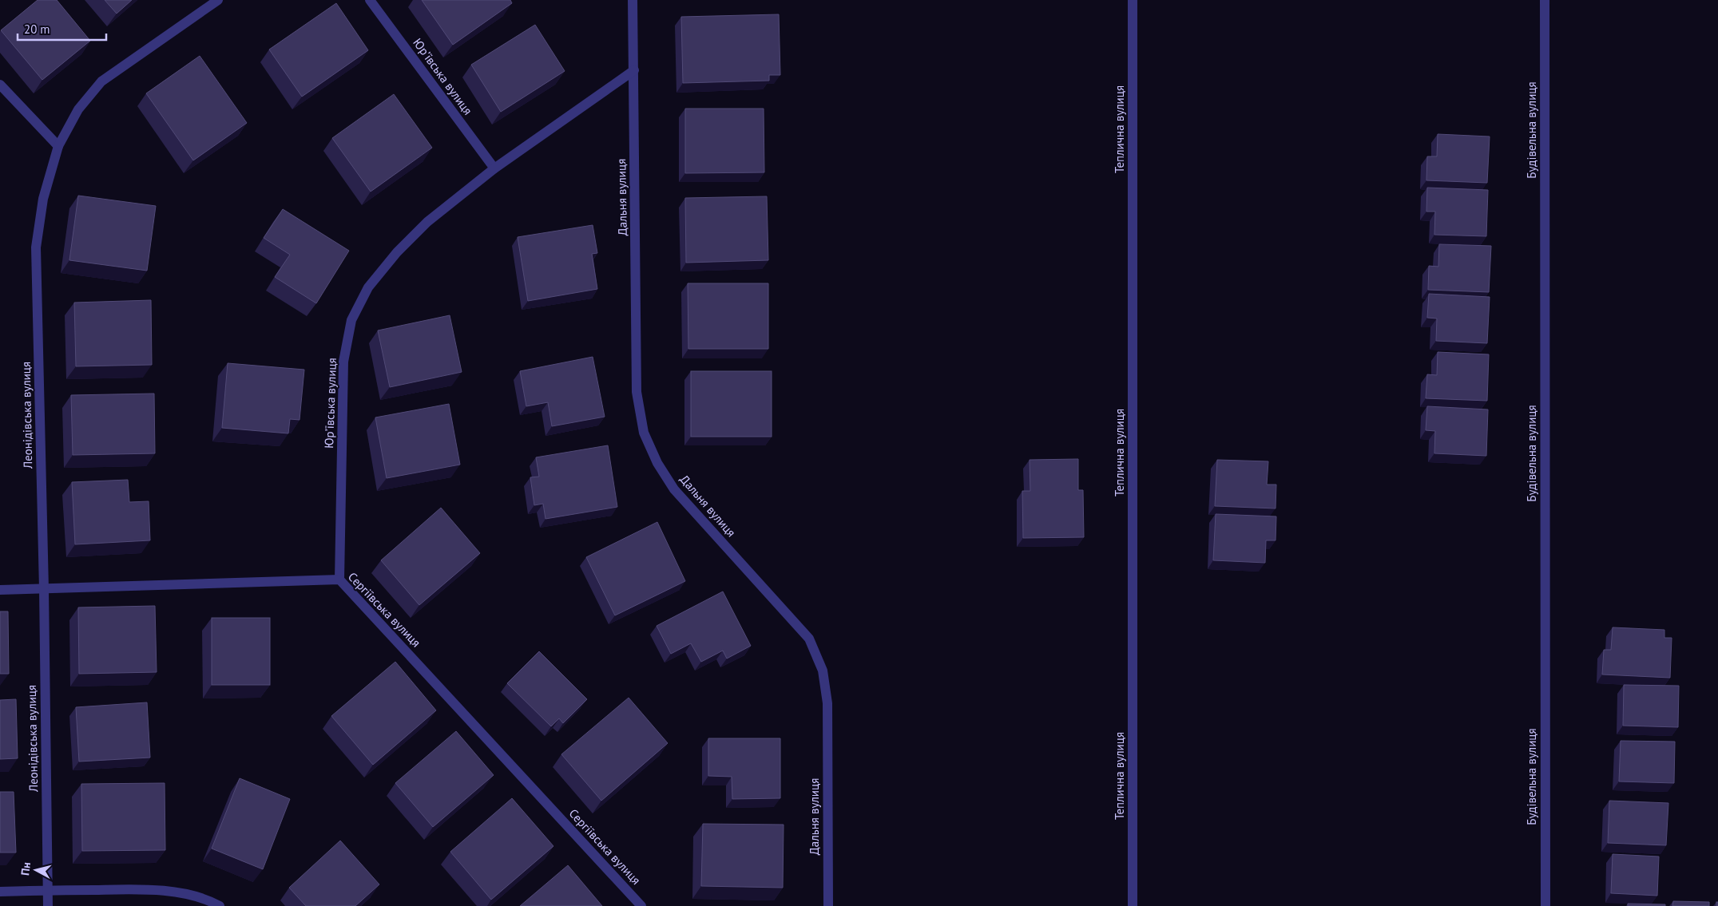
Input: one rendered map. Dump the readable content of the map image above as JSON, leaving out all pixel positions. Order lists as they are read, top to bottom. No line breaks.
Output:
{"streets":{"street":["Юрʼївська вулиця","Теплична вулиця","Будівельна вулиця","Дальня вулиця","Леонідівська вулиця","Сергіївська вулиця"]},"crossings":[["Юрʼївська вулиця","Дальня вулиця"],["Юрʼївська вулиця","Сергіївська вулиця"],["Леонідівська вулиця","Сергіївська вулиця"]],"scale_bar":"20 m","north":"left"}
